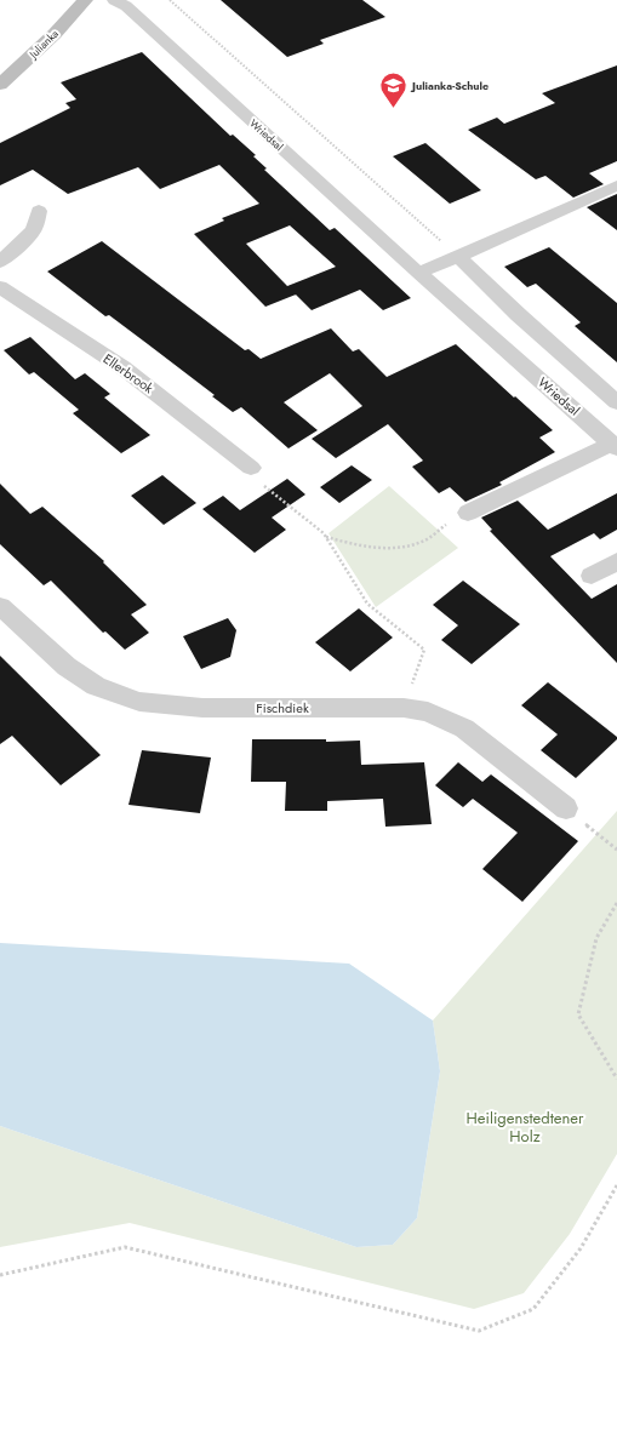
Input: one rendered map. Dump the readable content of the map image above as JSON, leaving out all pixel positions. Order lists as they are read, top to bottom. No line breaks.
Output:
{"streets":{"street":["Julianka","Wriedsal","Ellerbrook","Fischdiek"]},"parks":["Heiligenstedtener Holz"],"places":{"school or university":["Julianka-Schule"]}}
